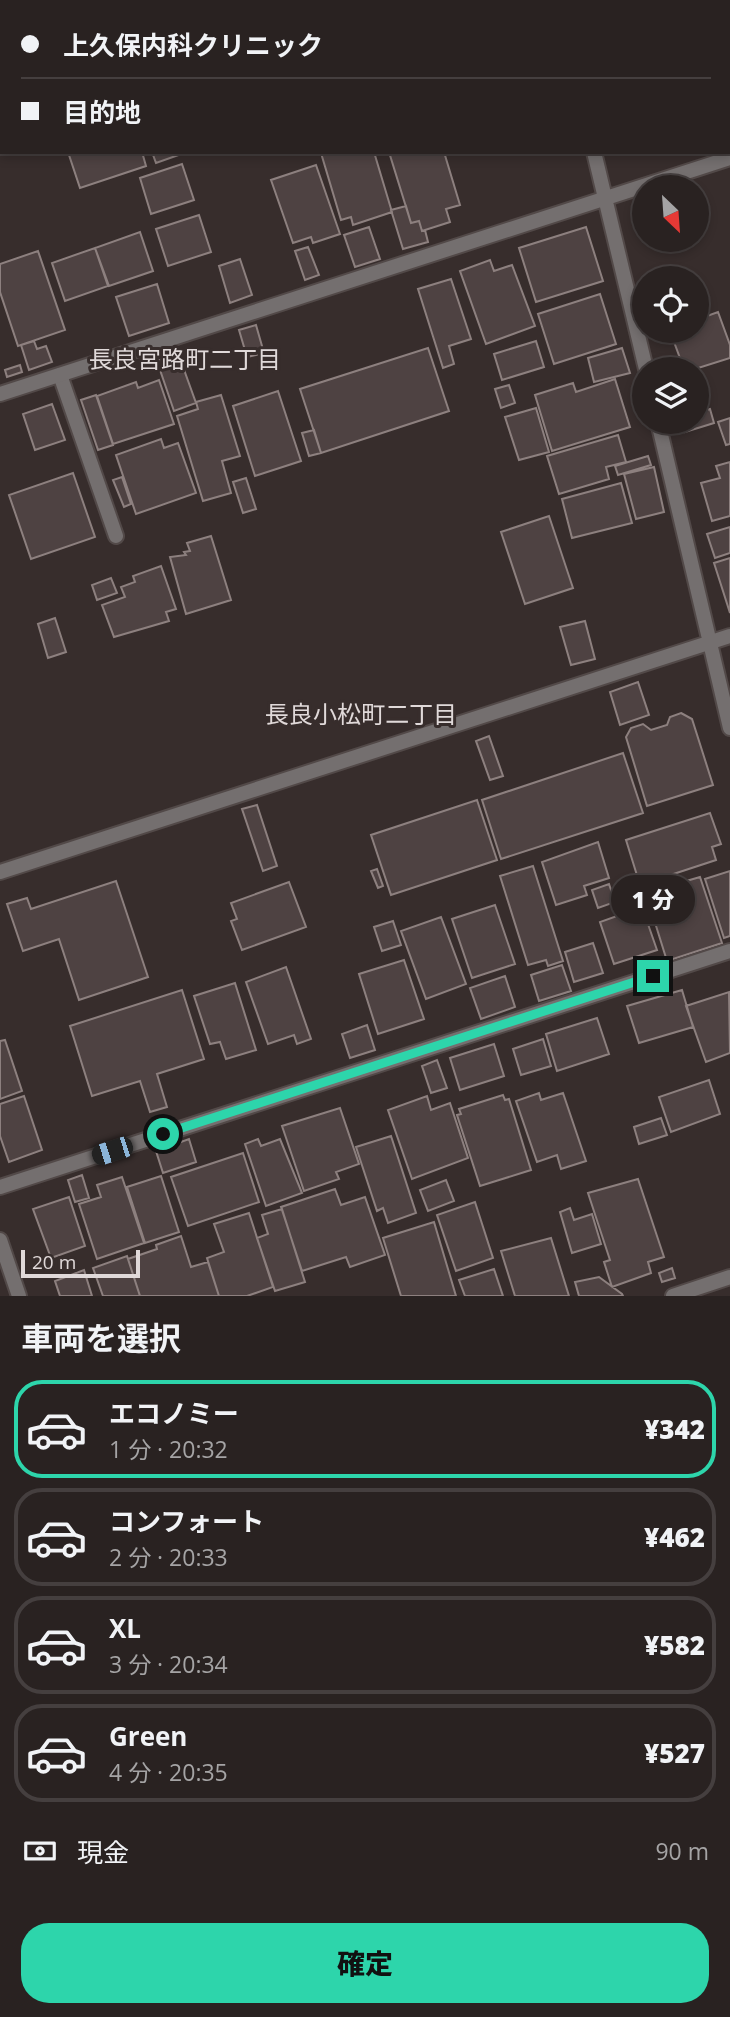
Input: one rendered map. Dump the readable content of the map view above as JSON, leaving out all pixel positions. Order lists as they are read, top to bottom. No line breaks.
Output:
{"districts":["長良宮路町二丁目","長良小松町二丁目"],"scale_bar":"20 m","north":"bottom right","page":{"banner":["上久保内科クリニック","目的地"],"bubble":"1 分","scale":"20 m","heading":"車両を選択","list":[{"name":"エコノミー","note":"1 分 · 20:32","value":"¥342"},{"name":"コンフォート","note":"2 分 · 20:33","value":"¥462"},{"name":"XL","note":"3 分 · 20:34","value":"¥582"},{"name":"Green","note":"4 分 · 20:35","value":"¥527"}],"pay":["現金","90 m"],"buttons":"確定"}}
